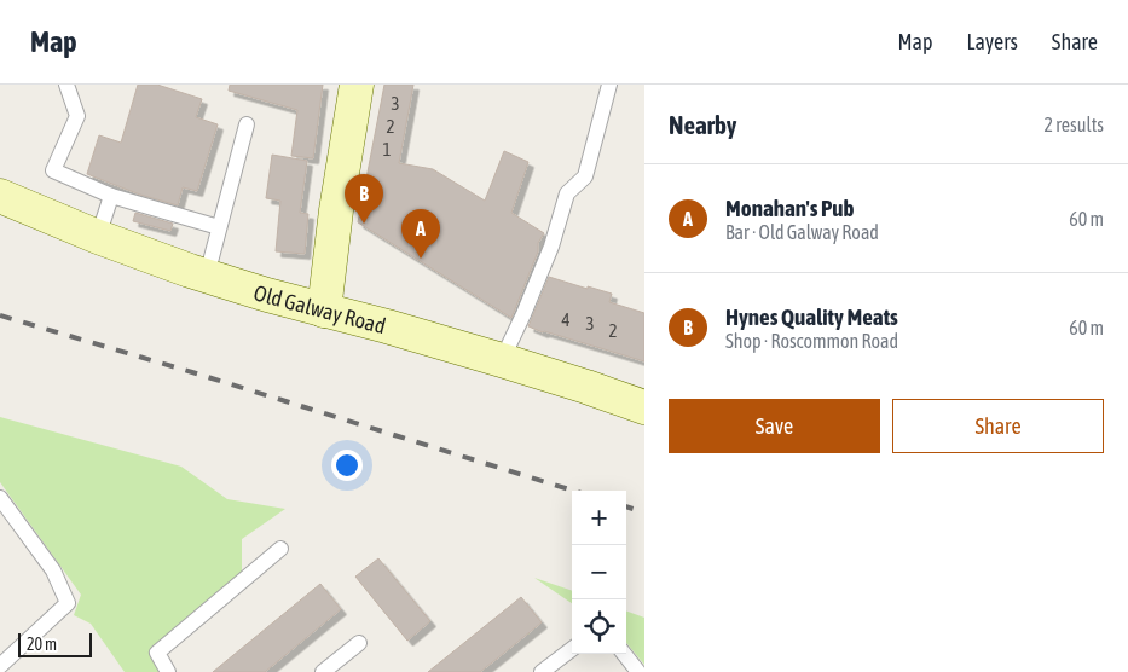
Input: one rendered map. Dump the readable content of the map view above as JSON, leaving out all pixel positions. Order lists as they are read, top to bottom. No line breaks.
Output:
{"streets":{"main road":["Old Galway Road"]},"house_numbers":["3","2","1","4","3","2"],"scale_bar":"20 m","page":{"header":"Map","nav":["Map","Layers","Share"],"heading":["Nearby","2 results"],"list":[{"mark":"A","name":"Monahan's Pub","note":"Bar · Old Galway Road","value":"60 m"},{"mark":"B","name":"Hynes Quality Meats","note":"Shop · Roscommon Road","value":"60 m"}],"pins":["B","A"],"buttons":["Save","Share"],"map_buttons":["+","−"],"scale":"20 m"}}
